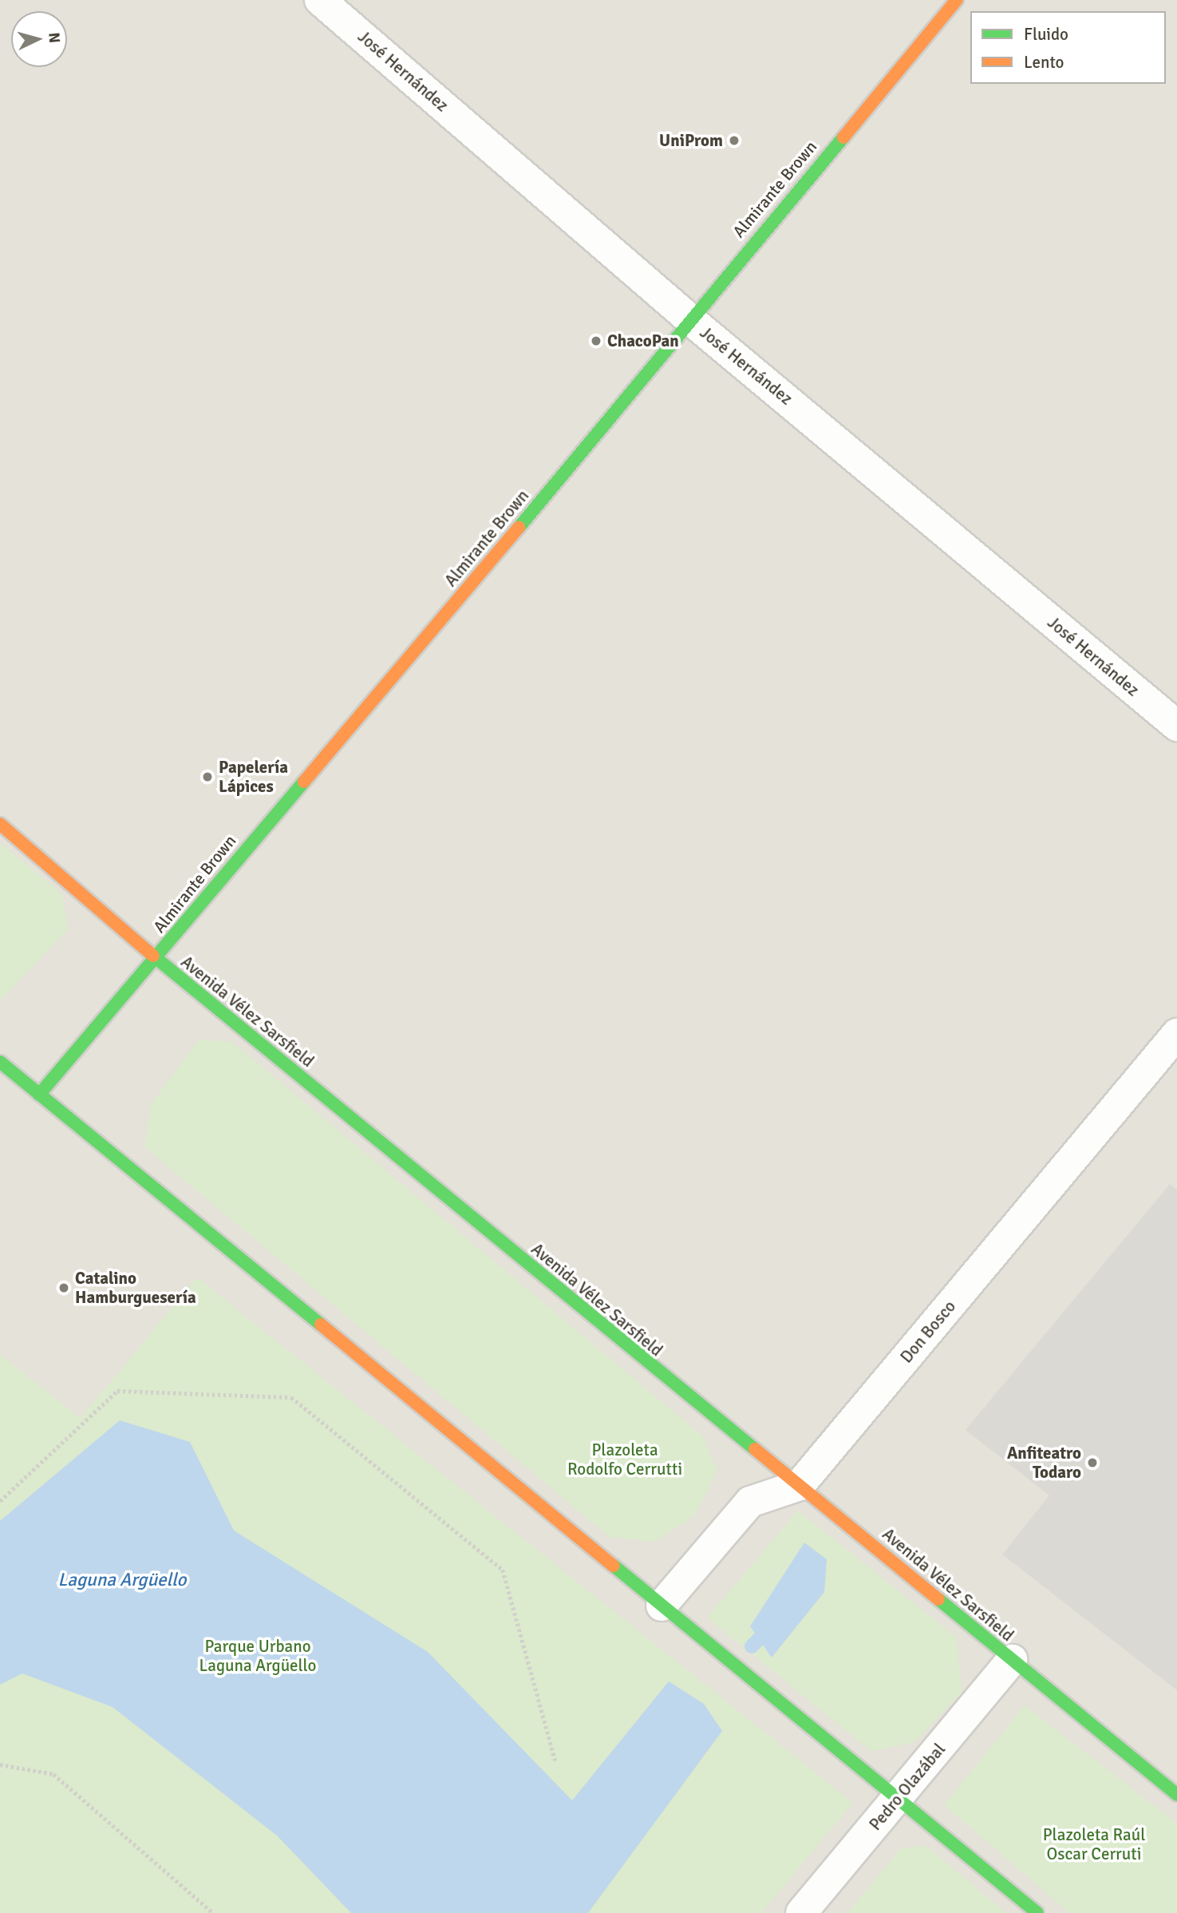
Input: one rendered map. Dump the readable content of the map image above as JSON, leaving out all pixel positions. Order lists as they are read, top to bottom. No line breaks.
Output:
{"streets":{"main road":["Almirante Brown","Avenida Vélez Sarsfield"],"street":["José Hernández","Don Bosco","Pedro Olazábal"]},"crossings":[["José Hernández","Almirante Brown"],["Almirante Brown","Avenida Vélez Sarsfield"],["Avenida Vélez Sarsfield","Don Bosco"],["Avenida Vélez Sarsfield","Pedro Olazábal"]],"water":["Laguna Argüello"],"parks":["Plazoleta Rodolfo Cerrutti","Parque Urbano Laguna Argüello","Plazoleta Raúl Oscar Cerruti"],"places":["UniProm","ChacoPan","Papelería Lápices","Catalino Hamburguesería","Anfiteatro Todaro"],"legend":["Fluido","Lento"],"north":"right"}
